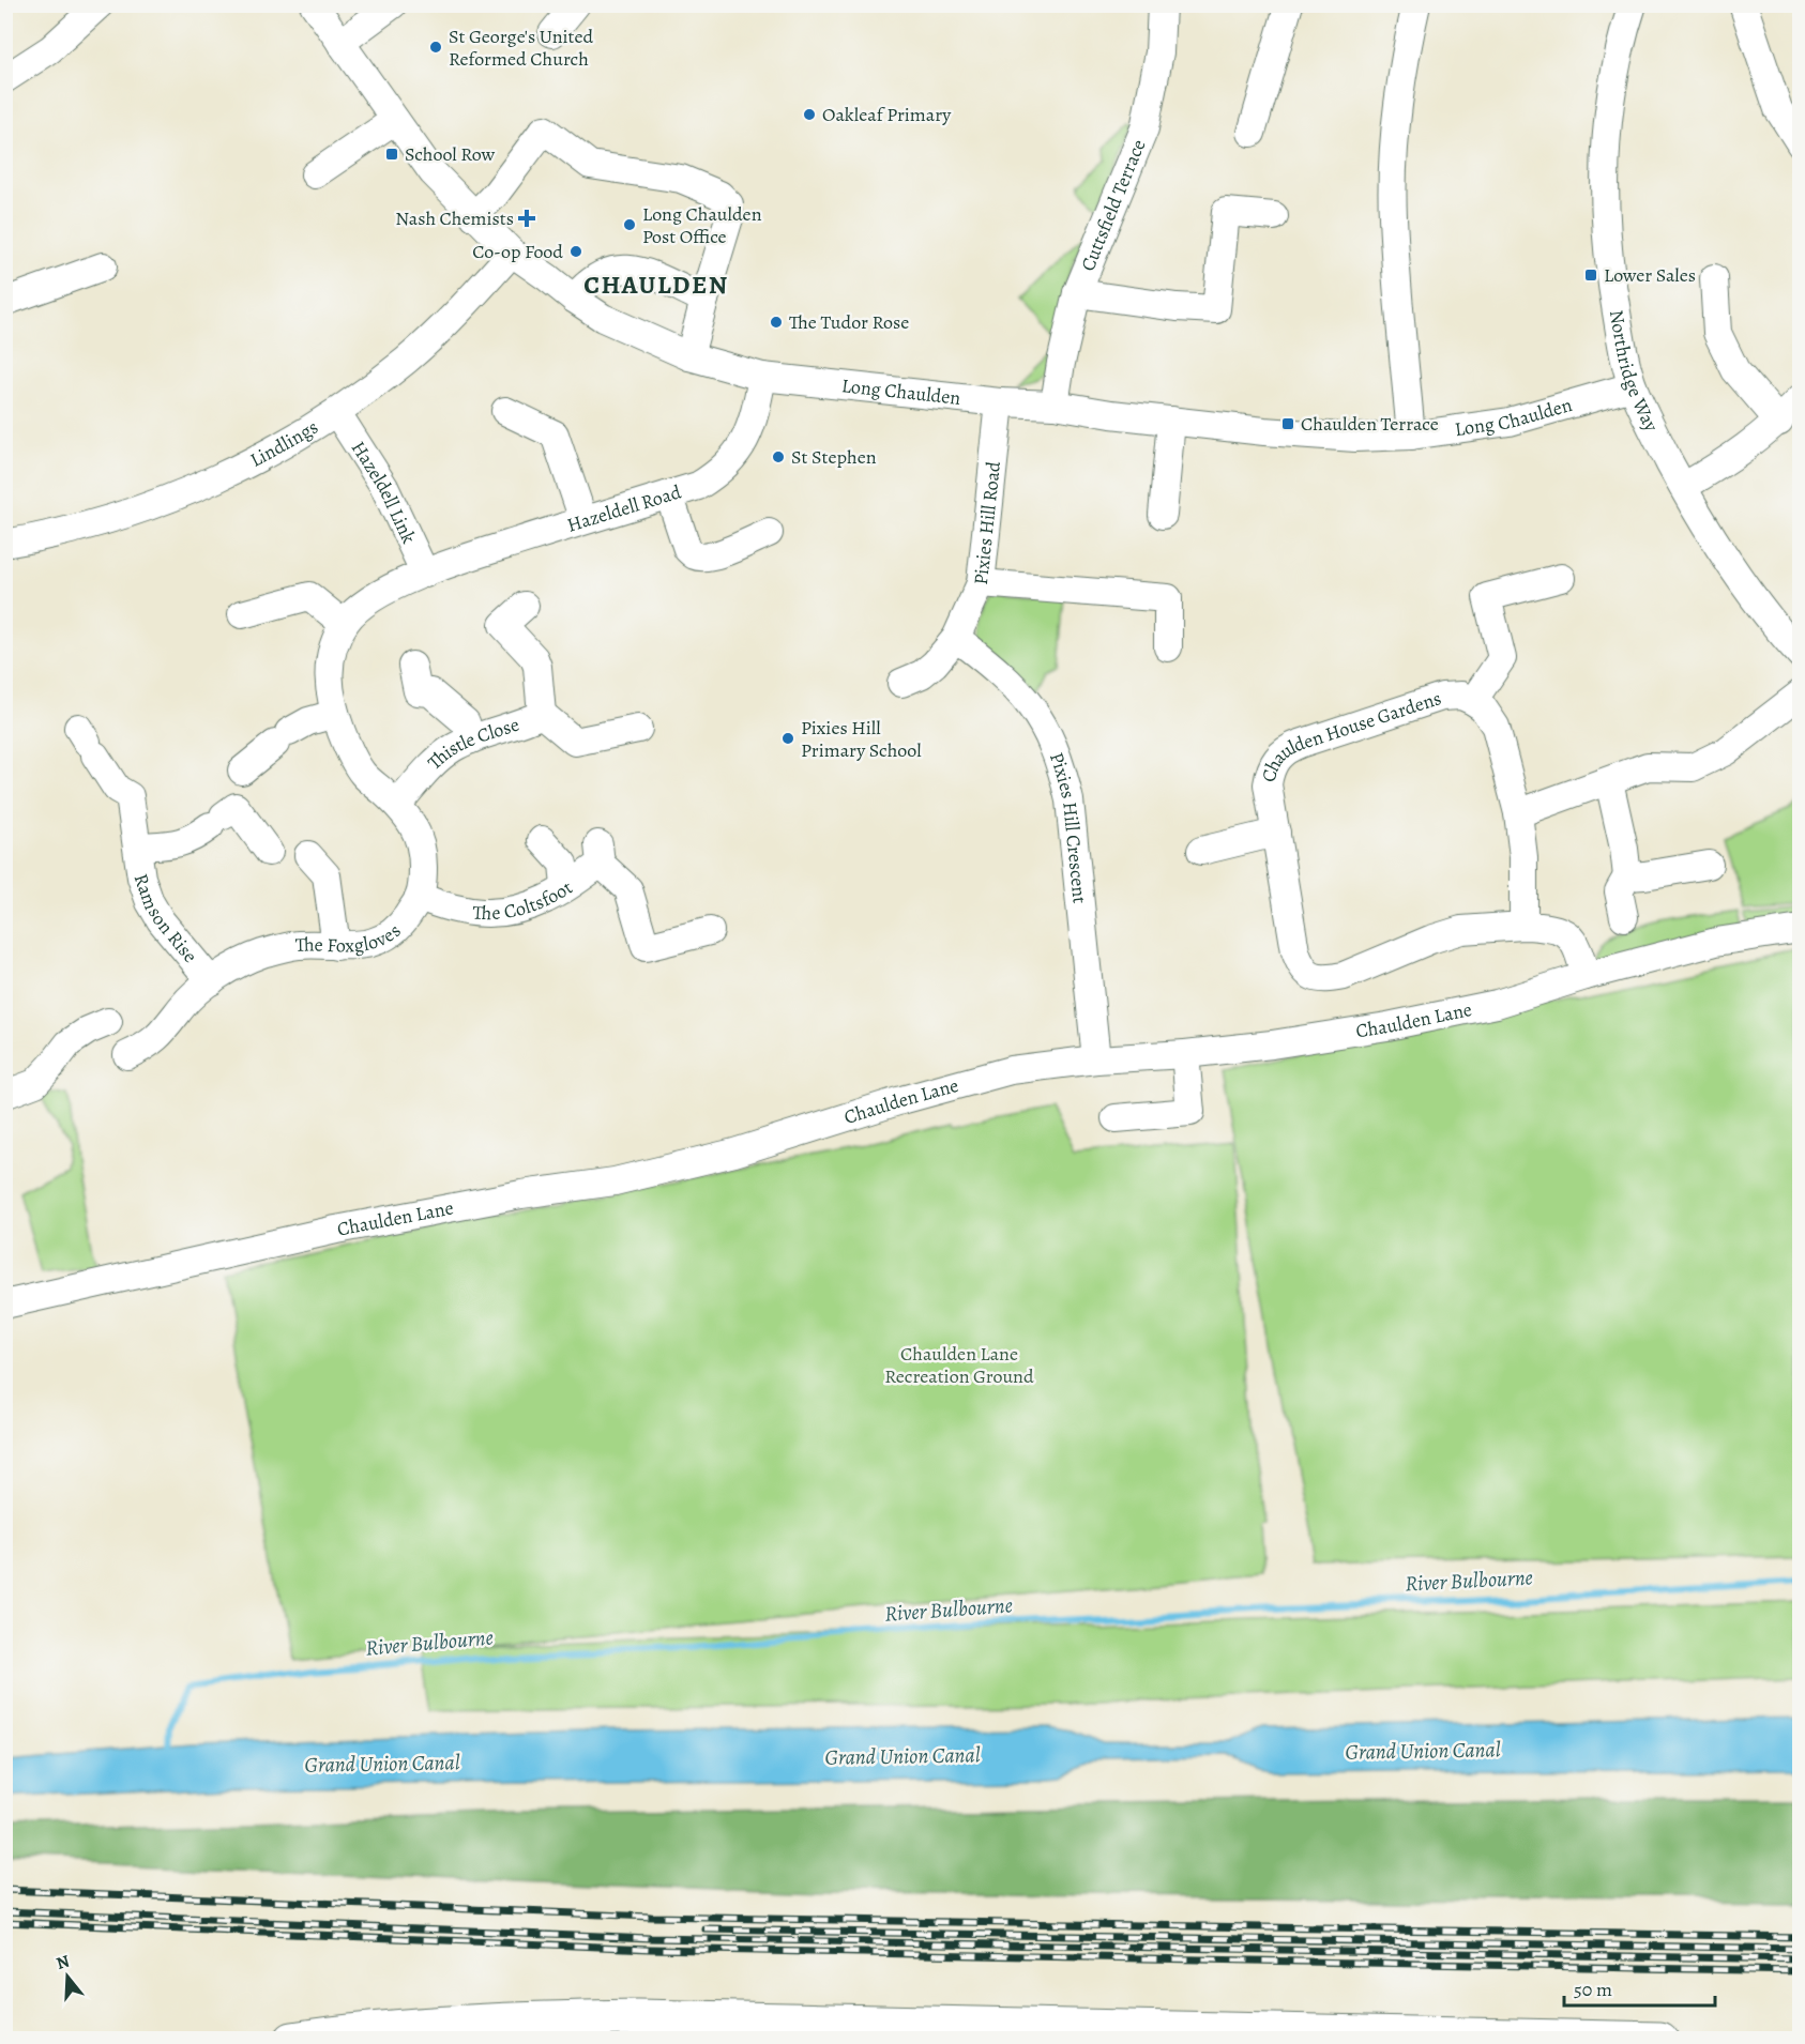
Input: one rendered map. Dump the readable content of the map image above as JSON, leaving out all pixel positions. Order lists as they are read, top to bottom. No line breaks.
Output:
{"streets":{"street":["Cuttsfield Terrace","Northridge Way","Long Chaulden","Lindlings","Hazeldell Link","Hazeldell Road","Pixies Hill Road","Chaulden House Gardens","Thistle Close","Pixies Hill Crescent","The Coltsfoot","Ramson Rise","The Foxgloves","Chaulden Lane"]},"crossings":[["Cuttsfield Terrace","Long Chaulden"],["Northridge Way","Long Chaulden"],["Long Chaulden","Lindlings"],["Long Chaulden","Hazeldell Road"],["Long Chaulden","Pixies Hill Road"],["Lindlings","Hazeldell Link"],["Hazeldell Link","Hazeldell Road"],["Hazeldell Link","The Foxgloves"],["Hazeldell Road","The Foxgloves"],["Pixies Hill Road","Pixies Hill Crescent"],["Chaulden House Gardens","Chaulden Lane"],["Thistle Close","The Foxgloves"],["Pixies Hill Crescent","Chaulden Lane"],["The Coltsfoot","The Foxgloves"],["Ramson Rise","The Foxgloves"]],"districts":["CHAULDEN"],"water":["River Bulbourne","Grand Union Canal"],"parks":["Chaulden Lane Recreation Ground"],"places":{"other":["St George's United Reformed Church","Oakleaf Primary","Long Chaulden Post Office","Co-op Food","The Tudor Rose","St Stephen","Pixies Hill Primary School"],"transit":["School Row","Lower Sales","Chaulden Terrace"],"health":["Nash Chemists"]},"scale_bar":"50 m","north":"top"}
